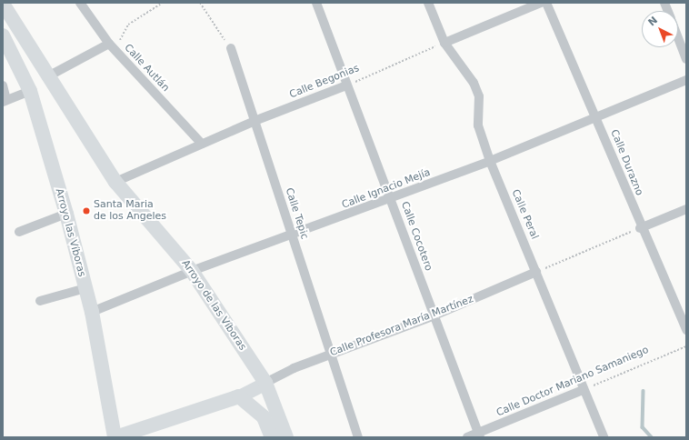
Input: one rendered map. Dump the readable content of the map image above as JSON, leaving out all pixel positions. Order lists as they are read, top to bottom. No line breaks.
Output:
{"streets":{"main road":["Arroyo las Víboras","Arroyo de las Víboras","Calle Profesora María Martínez"],"street":["Calle Autlán","Calle Begonias","Calle Durazno","Calle Ignacio Mejía","Calle Tepic","Calle Peral","Calle Cocotero","Calle Doctor Mariano Samaniego"]},"crossings":[["Calle Autlán","Calle Begonias"],["Calle Begonias","Calle Tepic"],["Calle Begonias","Calle Peral"],["Calle Begonias","Calle Cocotero"],["Calle Begonias","Arroyo de las Víboras"],["Calle Durazno","Calle Ignacio Mejía"],["Calle Ignacio Mejía","Calle Tepic"],["Calle Ignacio Mejía","Calle Peral"],["Calle Ignacio Mejía","Arroyo las Víboras"],["Calle Ignacio Mejía","Calle Cocotero"],["Calle Ignacio Mejía","Arroyo de las Víboras"],["Calle Tepic","Calle Profesora María Martínez"],["Calle Peral","Calle Profesora María Martínez"],["Calle Peral","Calle Doctor Mariano Samaniego"],["Arroyo las Víboras","Calle Profesora María Martínez"],["Calle Cocotero","Calle Profesora María Martínez"],["Calle Cocotero","Calle Doctor Mariano Samaniego"],["Arroyo de las Víboras","Calle Profesora María Martínez"]],"places":["Santa Maria de los Angeles"],"north":"top left"}
